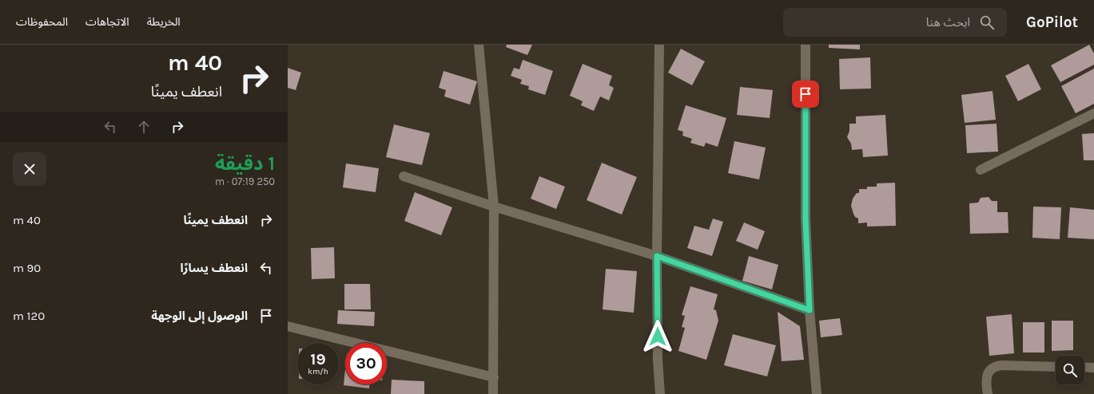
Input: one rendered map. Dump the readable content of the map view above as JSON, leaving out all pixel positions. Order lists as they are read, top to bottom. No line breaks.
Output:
{"page":{"header":"GoPilot","search":"ابحث هنا","nav":["الخريطة","الاتجاهات","المحفوظات"],"turn":["40 m","انعطف يمينًا"],"heading":["1 دقيقة","250 m · 07:19"],"list":[{"name":"انعطف يمينًا","value":"40 m"},{"name":"انعطف يسارًا","value":"90 m"},{"name":"الوصول إلى الوجهة","value":"120 m"}],"speed":"19 km/h","limit":"30"}}
